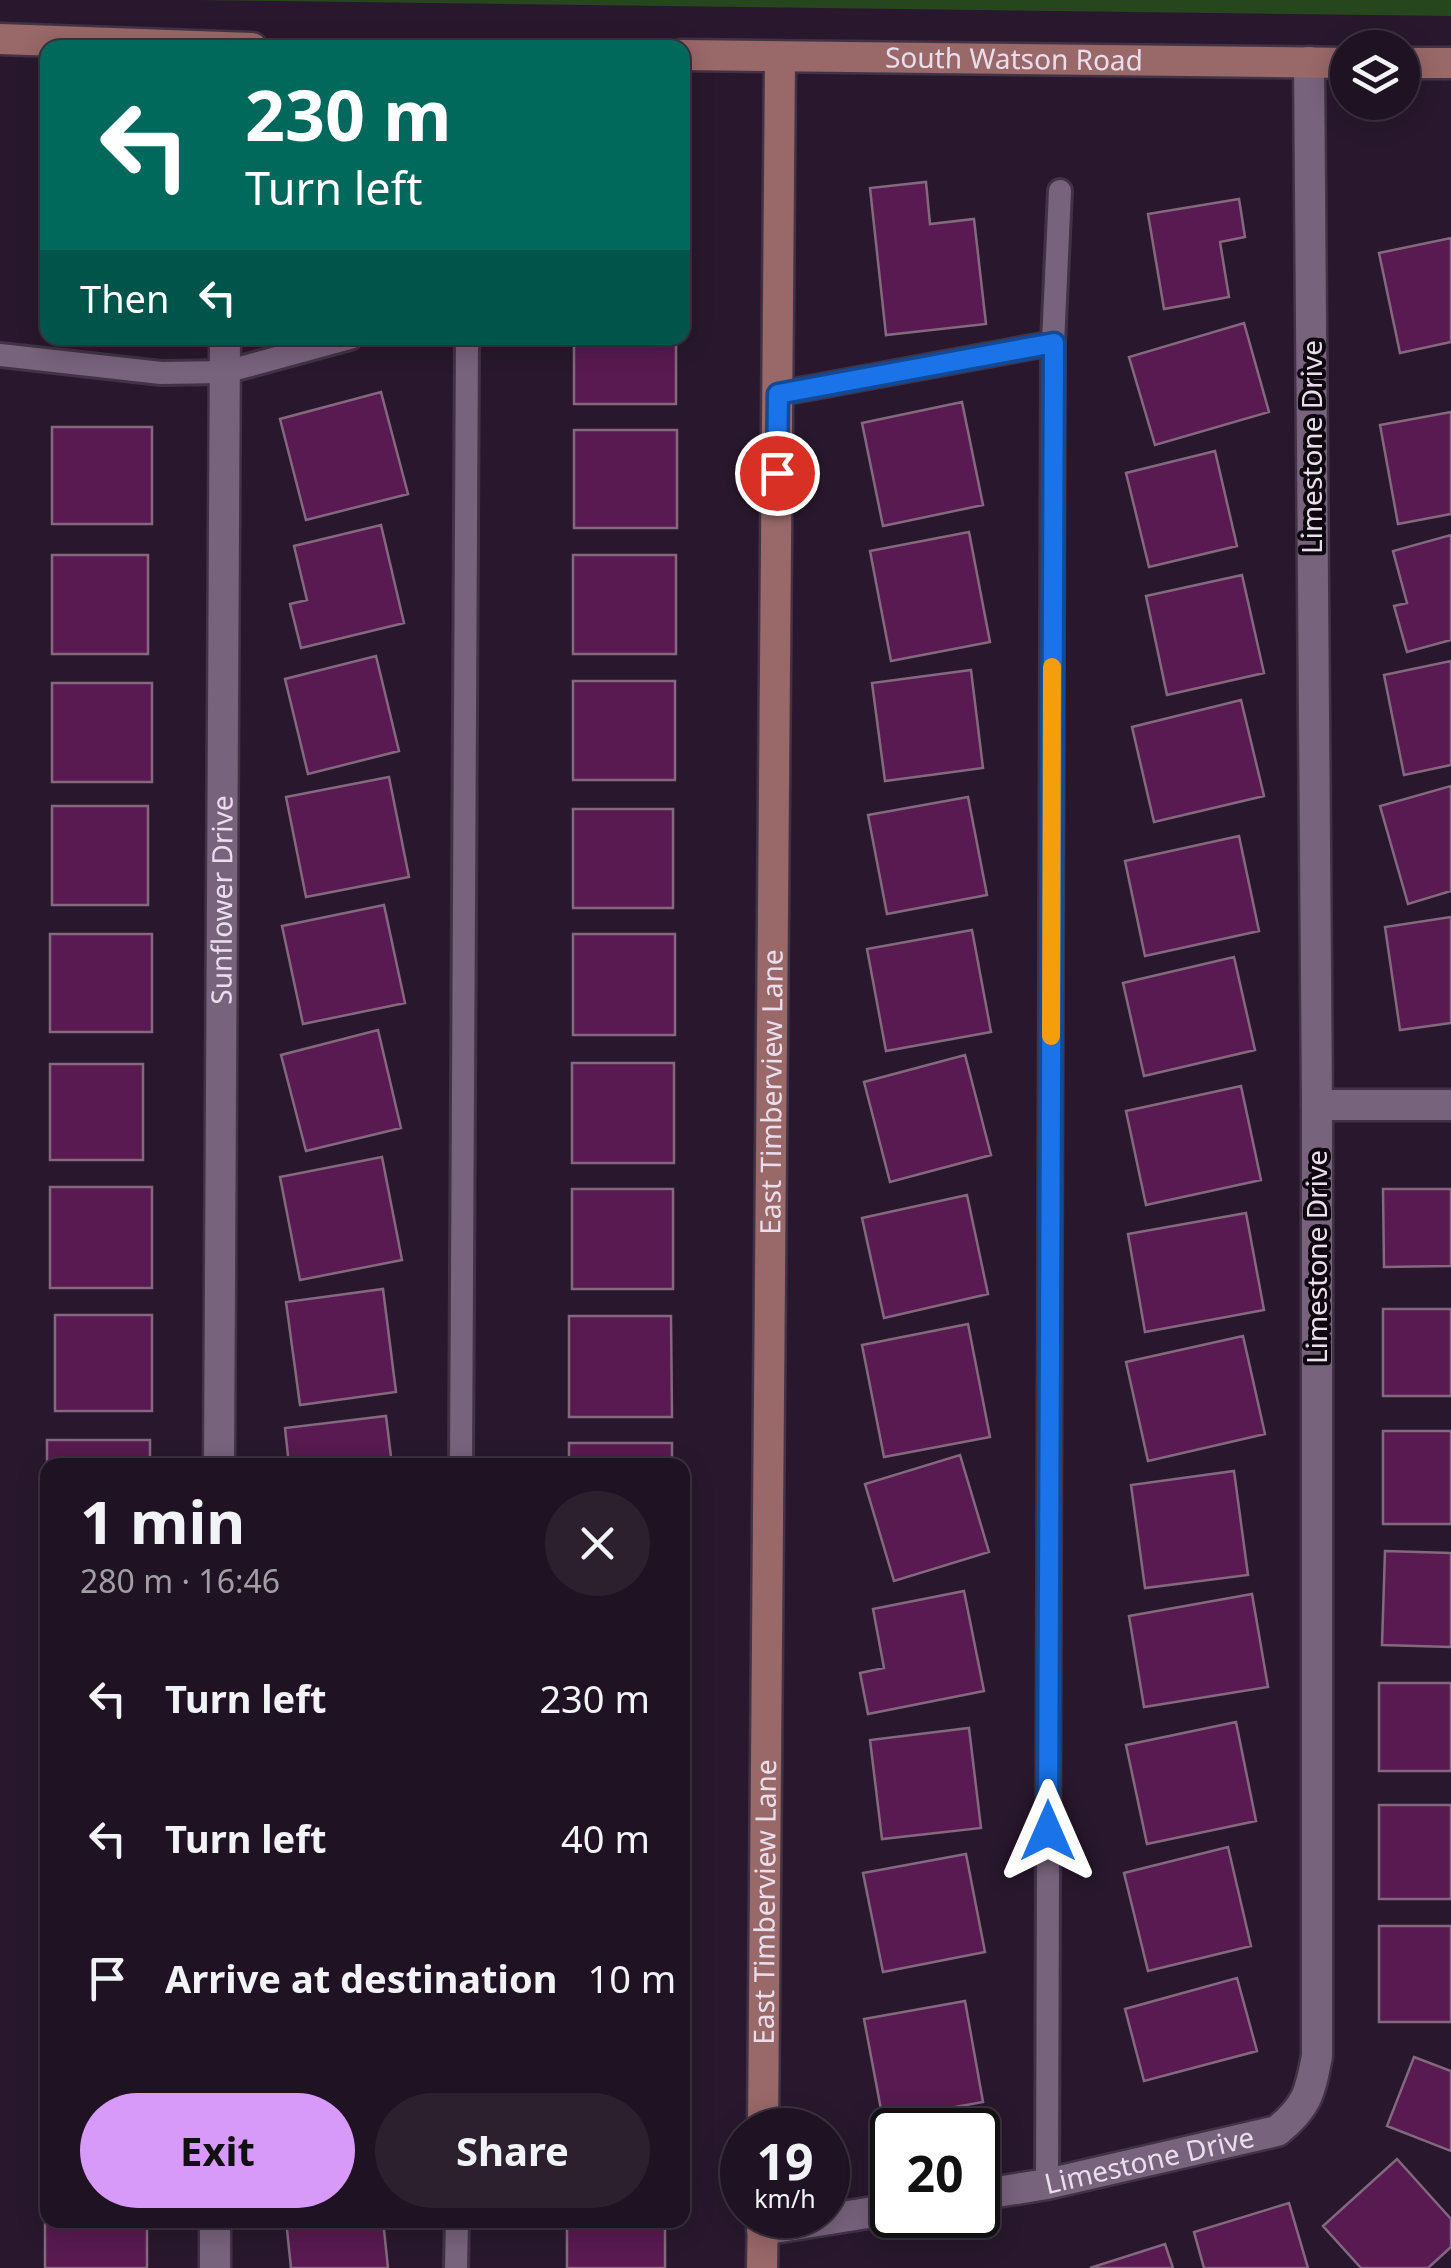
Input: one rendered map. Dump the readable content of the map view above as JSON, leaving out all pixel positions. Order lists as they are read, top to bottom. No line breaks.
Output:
{"streets":{"street":["South Watson Road","Limestone Drive","Sunflower Drive","East Timberview Lane"]},"crossings":[["South Watson Road","Limestone Drive"],["South Watson Road","East Timberview Lane"]],"page":{"turn":["230 m","Turn left"],"then":"Then","heading":["1 min","280 m · 16:46"],"list":[{"name":"Turn left","value":"230 m"},{"name":"Turn left","value":"40 m"},{"name":"Arrive at destination","value":"10 m"}],"buttons":["Exit","Share"],"speed":"19 km/h","limit":"20"}}
